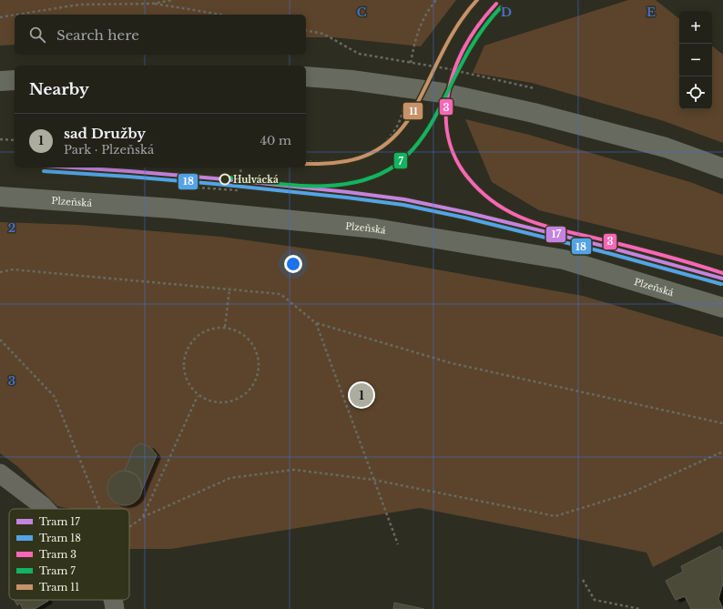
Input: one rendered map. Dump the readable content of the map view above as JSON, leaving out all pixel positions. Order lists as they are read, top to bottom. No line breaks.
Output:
{"streets":{"main road":["Plzeňská"]},"places":["Hulvácká"],"lines":["tram line 11","tram line 3","tram line 7","tram line 17","tram line 18"],"legend":["Tram 17","Tram 18","Tram 3","Tram 7","Tram 11"],"page":{"map_buttons":["+","−"],"search":"Search here","heading":"Nearby","list":[{"mark":"1","name":"sad Družby","note":"Park · Plzeňská","value":"40 m"}],"pins":"1"},"grid":{"columns":["C","D","E"],"rows":["2","3"]}}
